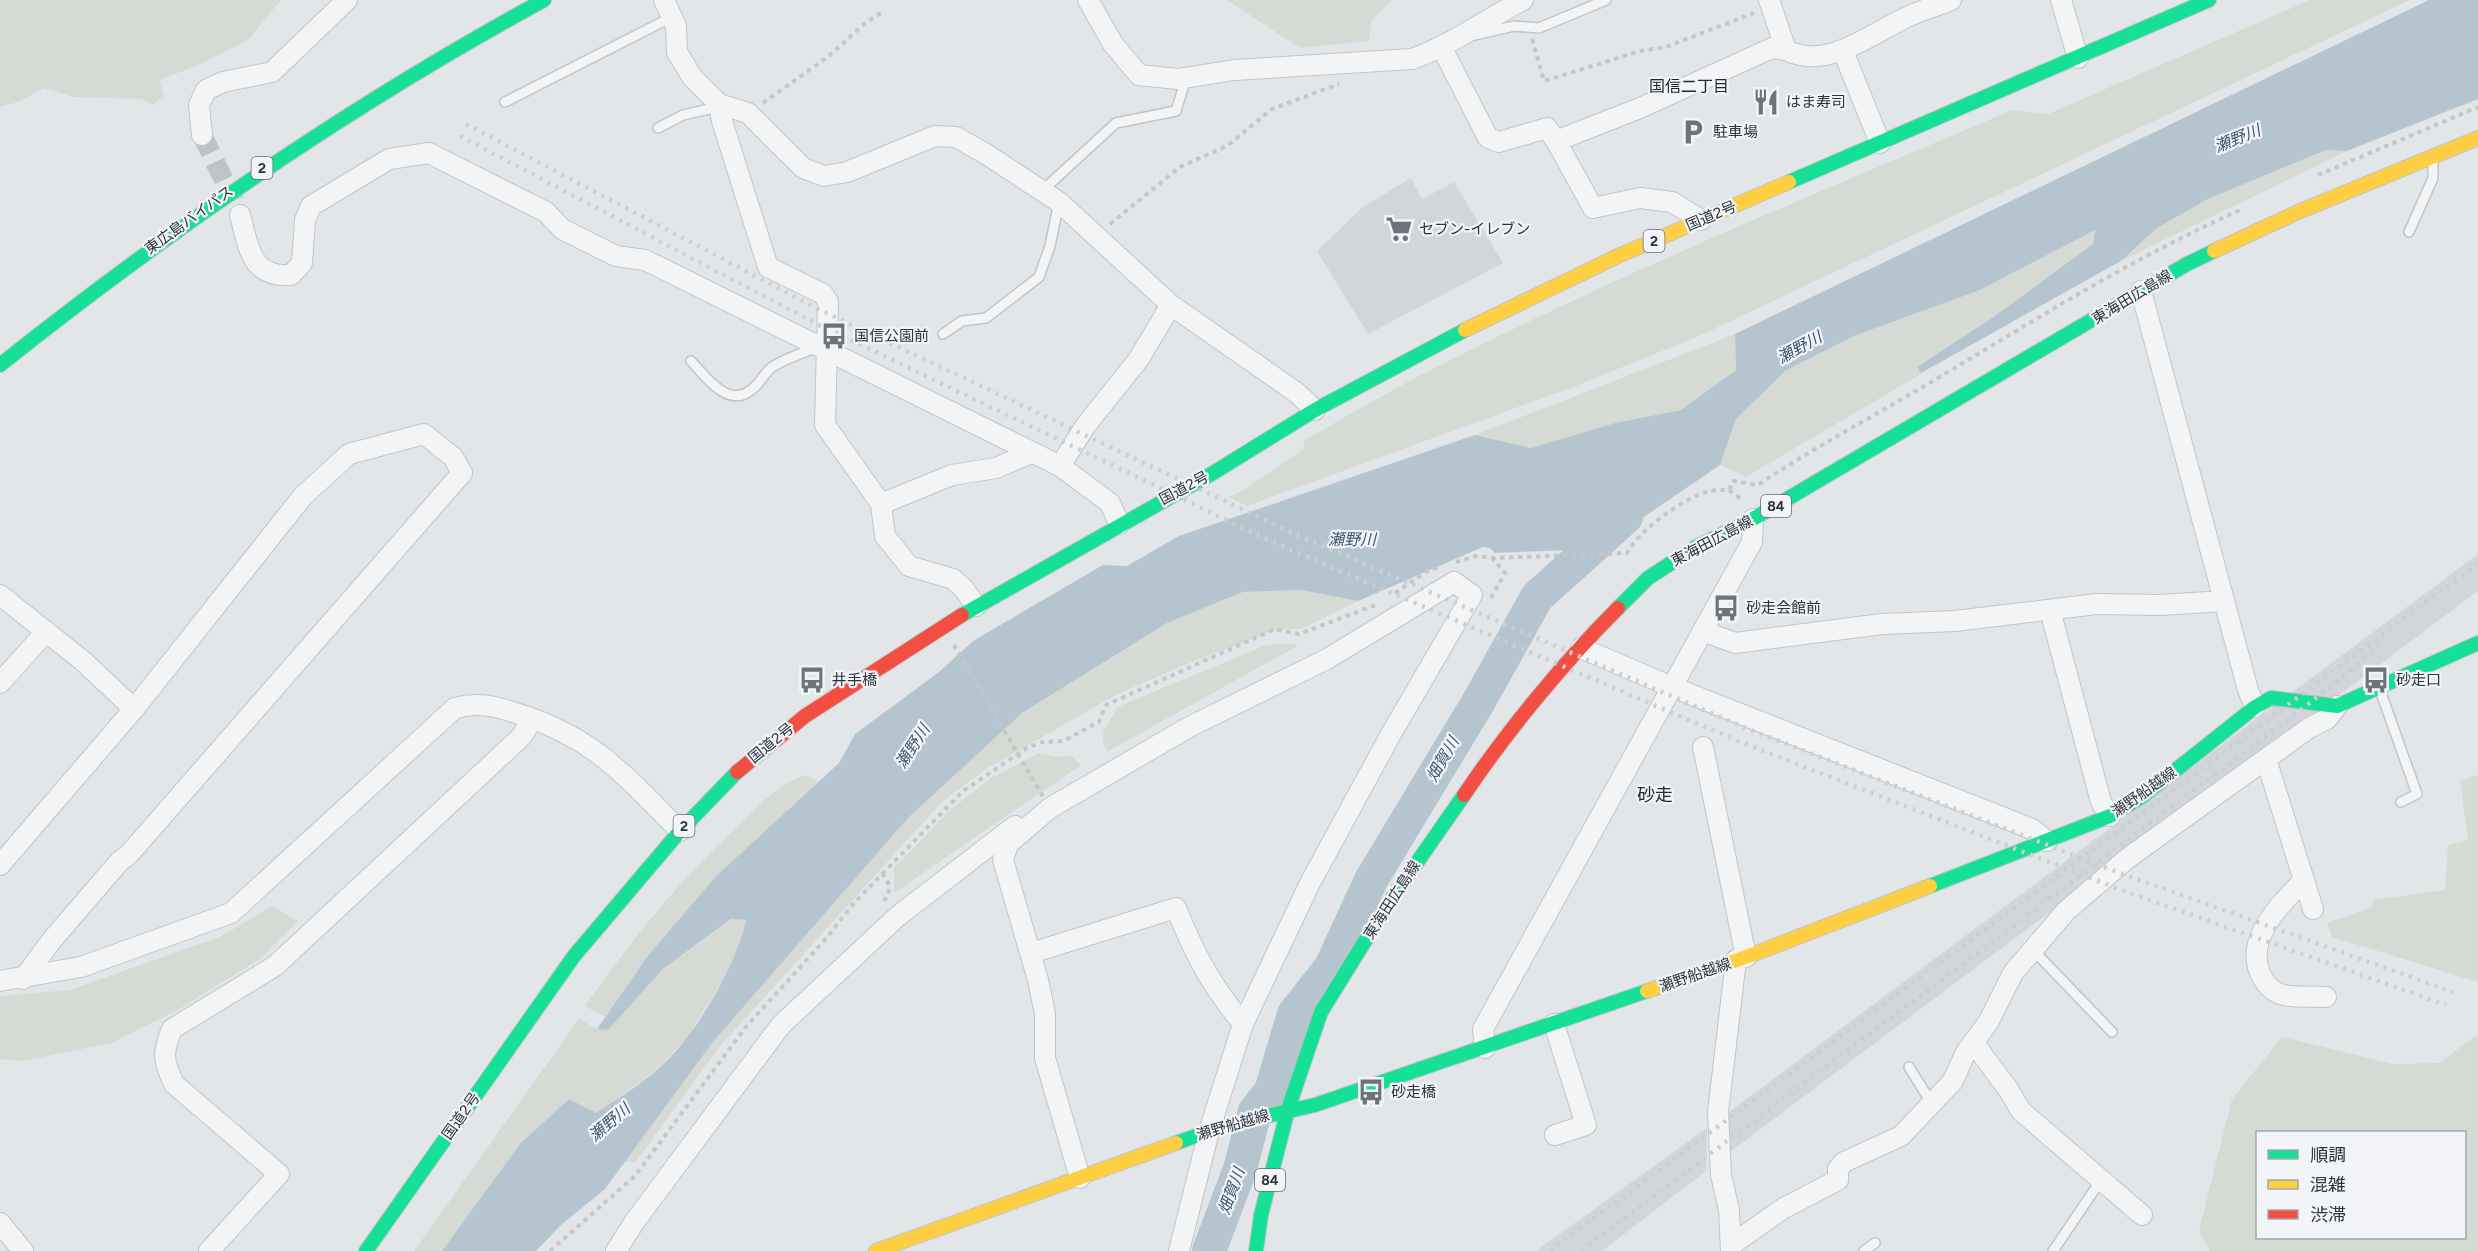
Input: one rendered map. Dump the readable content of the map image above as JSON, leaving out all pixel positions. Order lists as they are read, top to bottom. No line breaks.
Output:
{"streets":{"main road":["2","国道2号","東広島バイパス","東海田広島線","84","瀬野船越線"]},"crossings":[["東海田広島線","瀬野船越線"]],"districts":["国信二丁目","砂走"],"water":["瀬野川","畑賀川"],"places":{"restaurant":["はま寿司"],"parking":["駐車場"],"supermarket":["セブン-イレブン"],"bus stop":["国信公園前","砂走会館前","井手橋","砂走口","砂走橋"]},"legend":["順調","混雑","渋滞"]}
